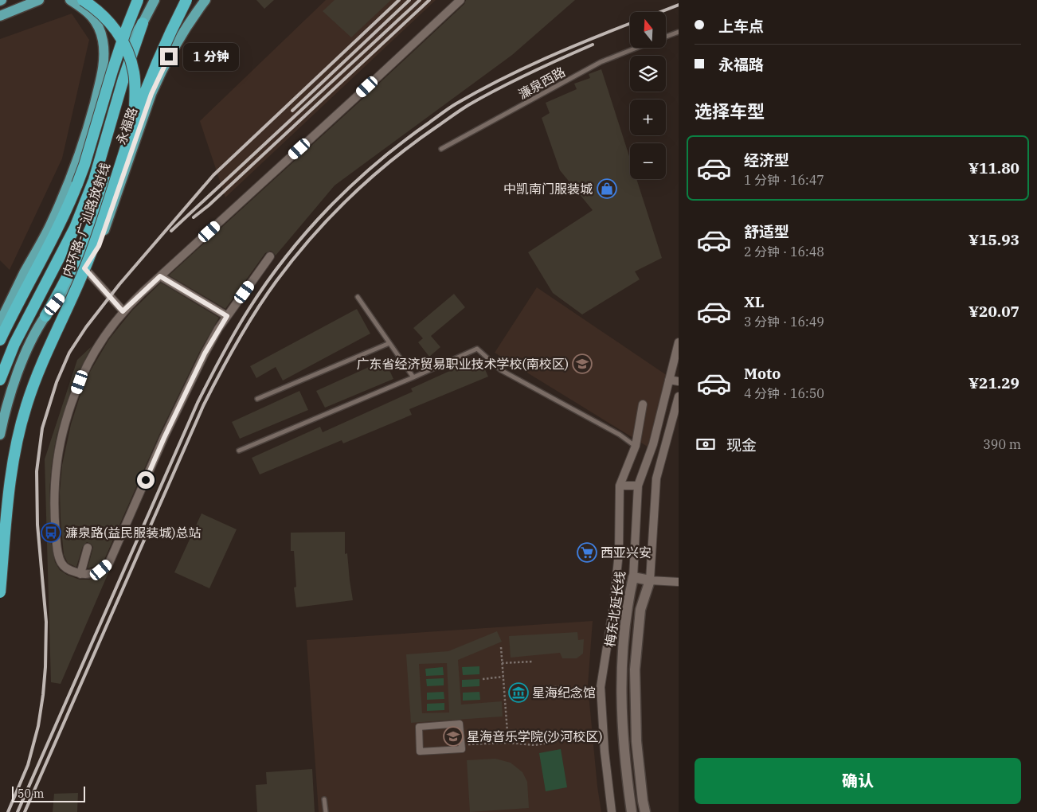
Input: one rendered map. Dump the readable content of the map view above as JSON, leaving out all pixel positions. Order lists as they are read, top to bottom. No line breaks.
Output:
{"streets":{"highway":["内环路-广汕路放射线"],"main road":["永福路"],"street":["梅东北延长线"],"lane":["濂泉西路"]},"places":{"shop":["中凯南门服装城"],"school or university":["广东省经济贸易职业技术学校(南校区)","星海音乐学院(沙河校区)"],"bus stop":["濂泉路(益民服装城)总站"],"supermarket":["西亚兴安"],"museum":["星海纪念馆"]},"scale_bar":"50 m","north":"top","page":{"banner":["上车点","永福路"],"map_buttons":["+","−"],"bubble":"1 分钟","heading":"选择车型","list":[{"name":"经济型","note":"1 分钟 · 16:47","value":"¥11.80"},{"name":"舒适型","note":"2 分钟 · 16:48","value":"¥15.93"},{"name":"XL","note":"3 分钟 · 16:49","value":"¥20.07"},{"name":"Moto","note":"4 分钟 · 16:50","value":"¥21.29"}],"pay":["现金","390 m"],"buttons":"确认","scale":"50 m"}}
